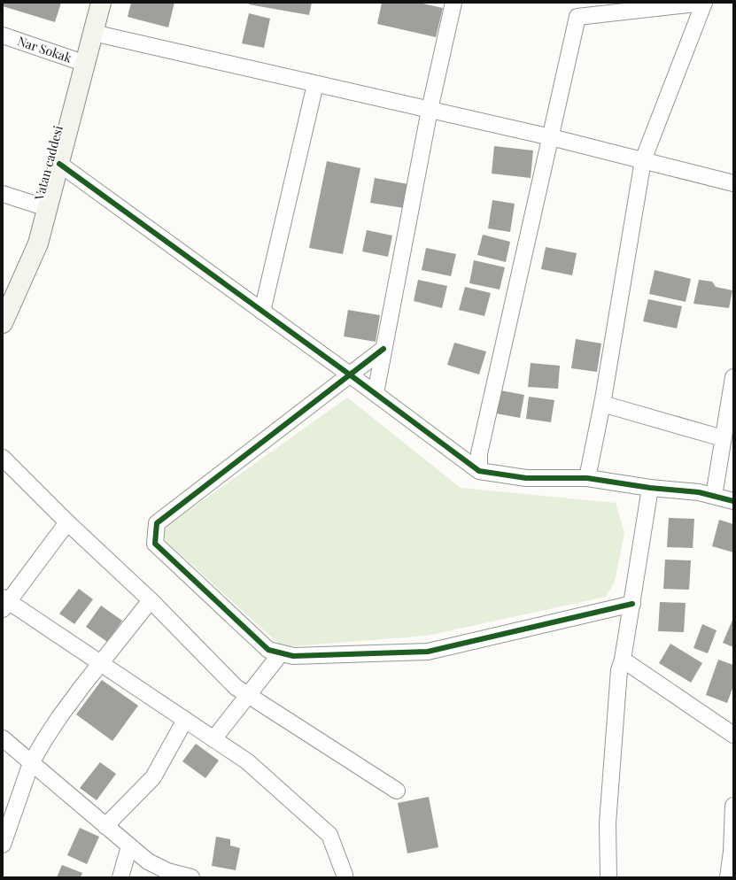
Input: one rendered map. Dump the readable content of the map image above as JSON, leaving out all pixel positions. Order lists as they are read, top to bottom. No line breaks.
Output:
{"streets":{"street":["Nar Sokak","Vatan caddesi"]},"crossings":[["Nar Sokak","Vatan caddesi"]]}
